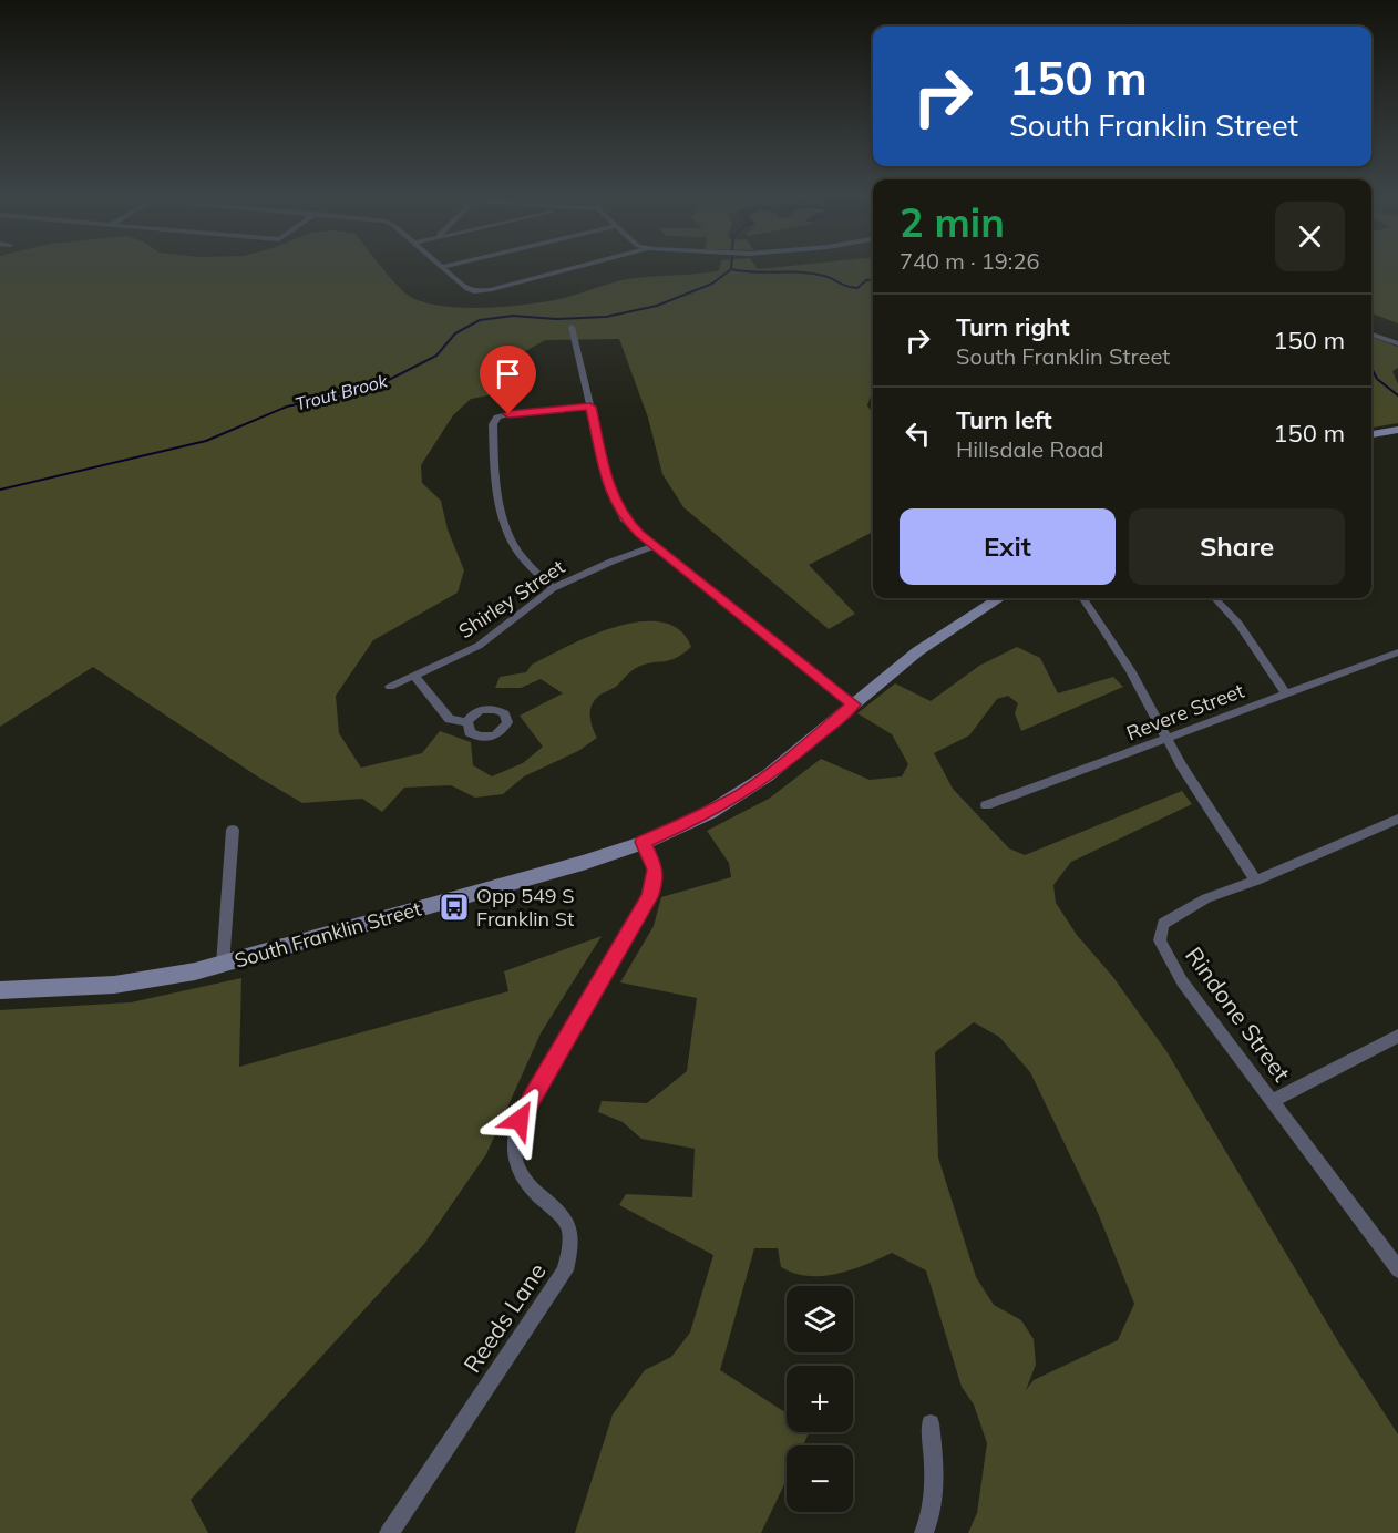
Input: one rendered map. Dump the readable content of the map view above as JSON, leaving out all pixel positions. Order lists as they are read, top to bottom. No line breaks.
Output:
{"streets":{"main road":["South Franklin Street"],"street":["Shirley Street","Revere Street","Rindone Street","Reeds Lane"]},"crossings":[["South Franklin Street","Reeds Lane"]],"water":["Trout Brook"],"places":{"bus stop":["Opp 549 S Franklin St"]},"page":{"turn":["150 m","South Franklin Street"],"heading":["2 min","740 m · 19:26"],"list":[{"name":"Turn right","note":"South Franklin Street","value":"150 m"},{"name":"Turn left","note":"Hillsdale Road","value":"150 m"}],"buttons":["Exit","Share"],"map_buttons":["+","−"]}}
